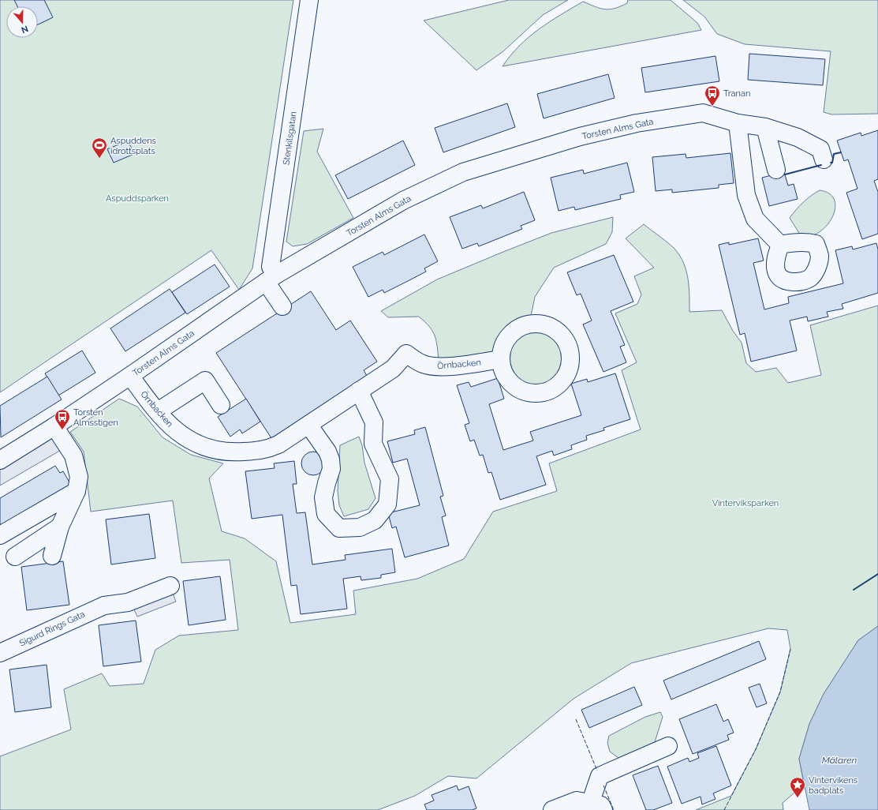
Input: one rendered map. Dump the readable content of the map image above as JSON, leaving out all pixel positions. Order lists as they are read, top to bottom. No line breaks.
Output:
{"streets":{"street":["Torsten Alms Gata","Stenkilsgatan","Örnbacken","Sigurd Rings Gata"]},"crossings":[["Torsten Alms Gata","Stenkilsgatan"],["Torsten Alms Gata","Örnbacken"]],"water":["Mälaren"],"parks":["Aspuddsparken","Vinterviksparken"],"places":{"bus stop":["Tranan","Torsten Almsstigen"],"sports":["Aspuddens idrottsplats"],"place":["Vintervikens badplats"]},"north":"bottom"}
